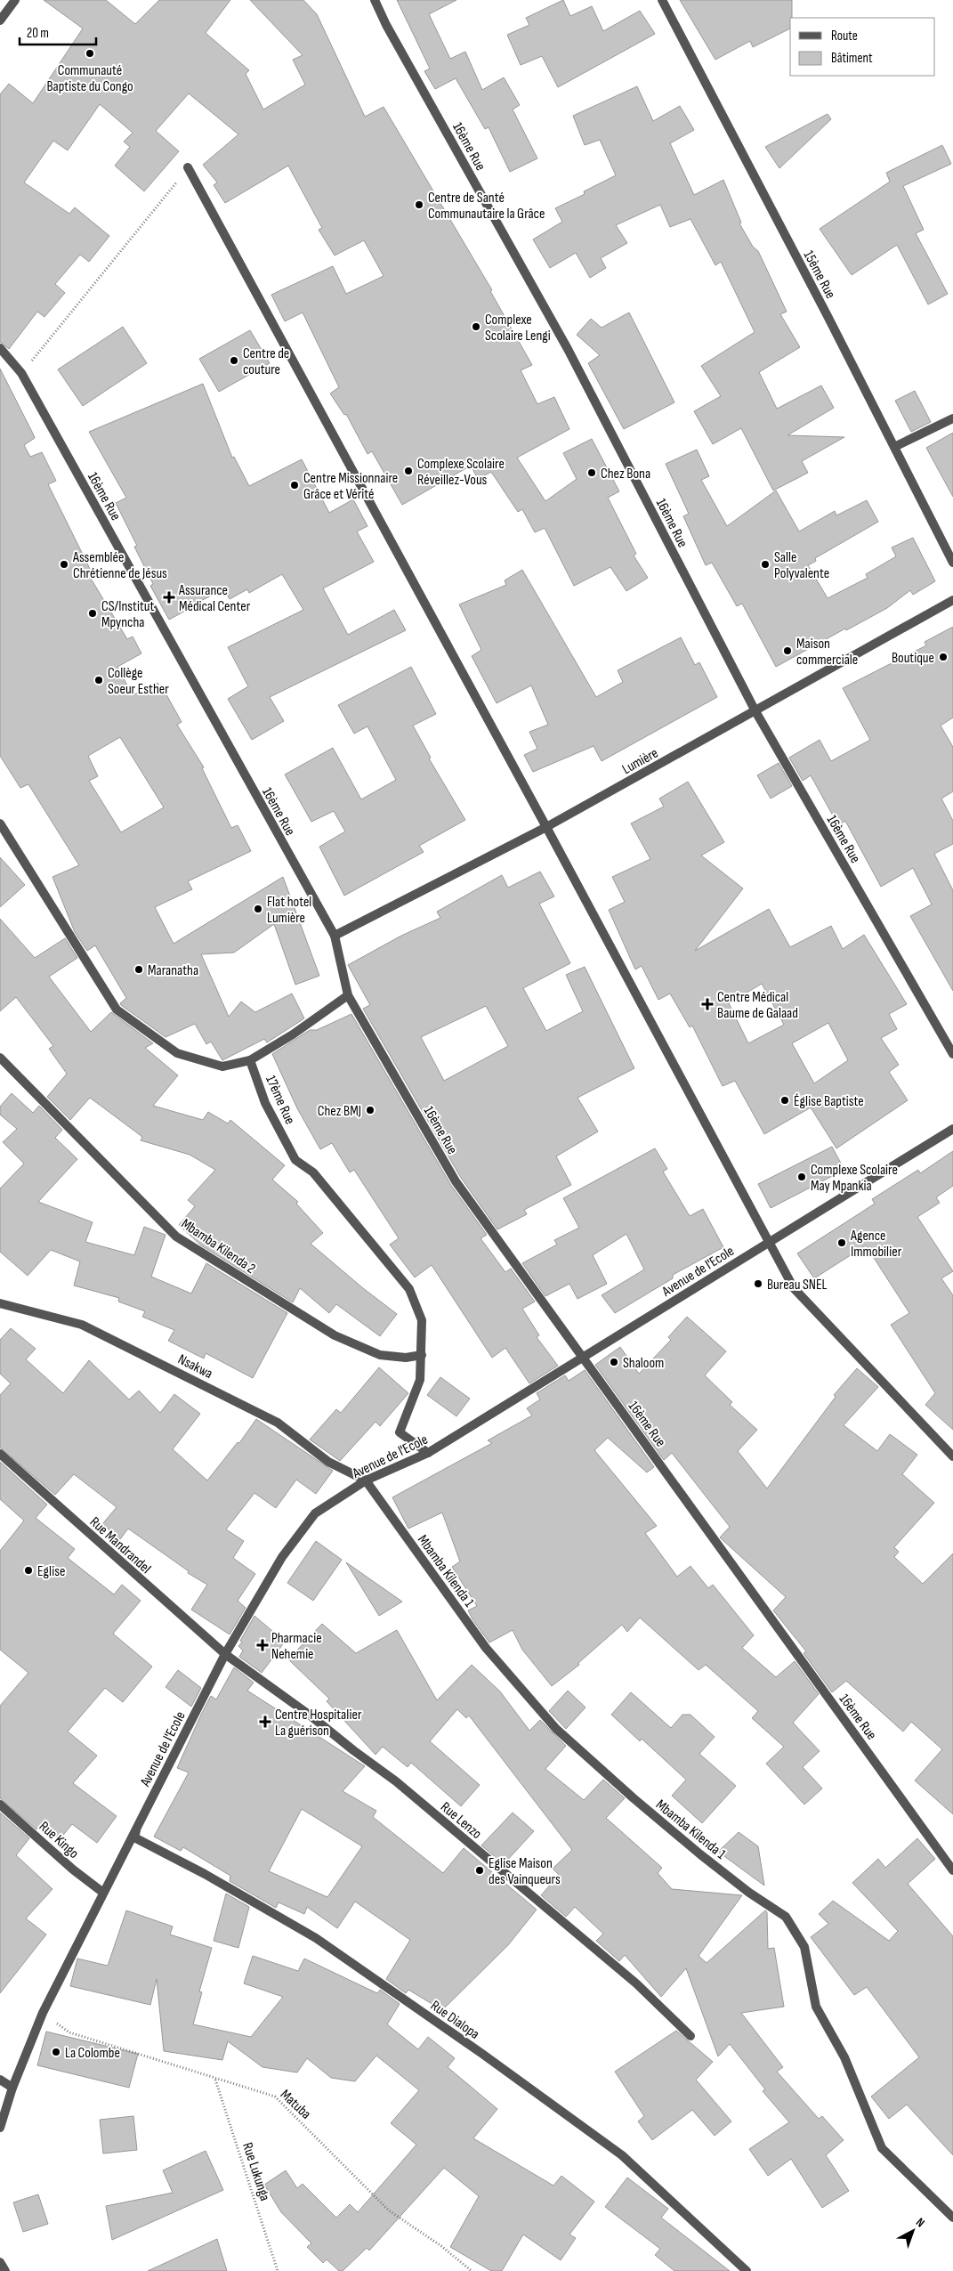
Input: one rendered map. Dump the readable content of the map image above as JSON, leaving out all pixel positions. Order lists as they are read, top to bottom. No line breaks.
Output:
{"streets":{"street":["16ème Rue","15ème Rue","Lumière","17ème Rue","Mbamba Kilenda 2","Avenue de l'Ecole","Nsakwa","Rue Mandrandel","Mbamba Kilenda 1","Rue Lenzo","Rue Kingo","Rue Dialopa"],"path":["Matuba","Rue Lukunga"]},"crossings":[["16ème Rue","Lumière"],["16ème Rue","Avenue de l'Ecole"],["17ème Rue","Mbamba Kilenda 2"],["17ème Rue","Avenue de l'Ecole"],["Avenue de l'Ecole","Nsakwa"],["Avenue de l'Ecole","Rue Mandrandel"],["Avenue de l'Ecole","Mbamba Kilenda 1"],["Avenue de l'Ecole","Rue Lenzo"],["Avenue de l'Ecole","Rue Kingo"],["Avenue de l'Ecole","Rue Dialopa"],["Avenue de l'Ecole","Matuba"],["Nsakwa","Mbamba Kilenda 1"],["Rue Mandrandel","Rue Lenzo"],["Matuba","Rue Lukunga"]],"places":{"other":["Communauté Baptiste du Congo","Centre de Santé Communautaire la Grâce","Complexe Scolaire Lengi","Centre de couture","Complexe Scolaire Réveillez-Vous","Chez Bona","Centre Missionnaire Grâce et Vérité","Assemblée Chrétienne de Jésus","Salle Polyvalente","CS/Institut Mpyncha","Maison commerciale","Boutique","Collège Soeur Esther","Flat hotel Lumière","Maranatha","Église Baptiste","Chez BMJ","Complexe Scolaire May Mpankia","Agence Immobilier","Bureau SNEL","Shaloom","Eglise","Eglise Maison des Vainqueurs","La Colombe"],"health":["Assurance Médical Center","Centre Médical Baume de Galaad","Pharmacie Nehemie","Centre Hospitalier La guérison"]},"legend":["Route","Bâtiment"],"scale_bar":"20 m","north":"top right"}
